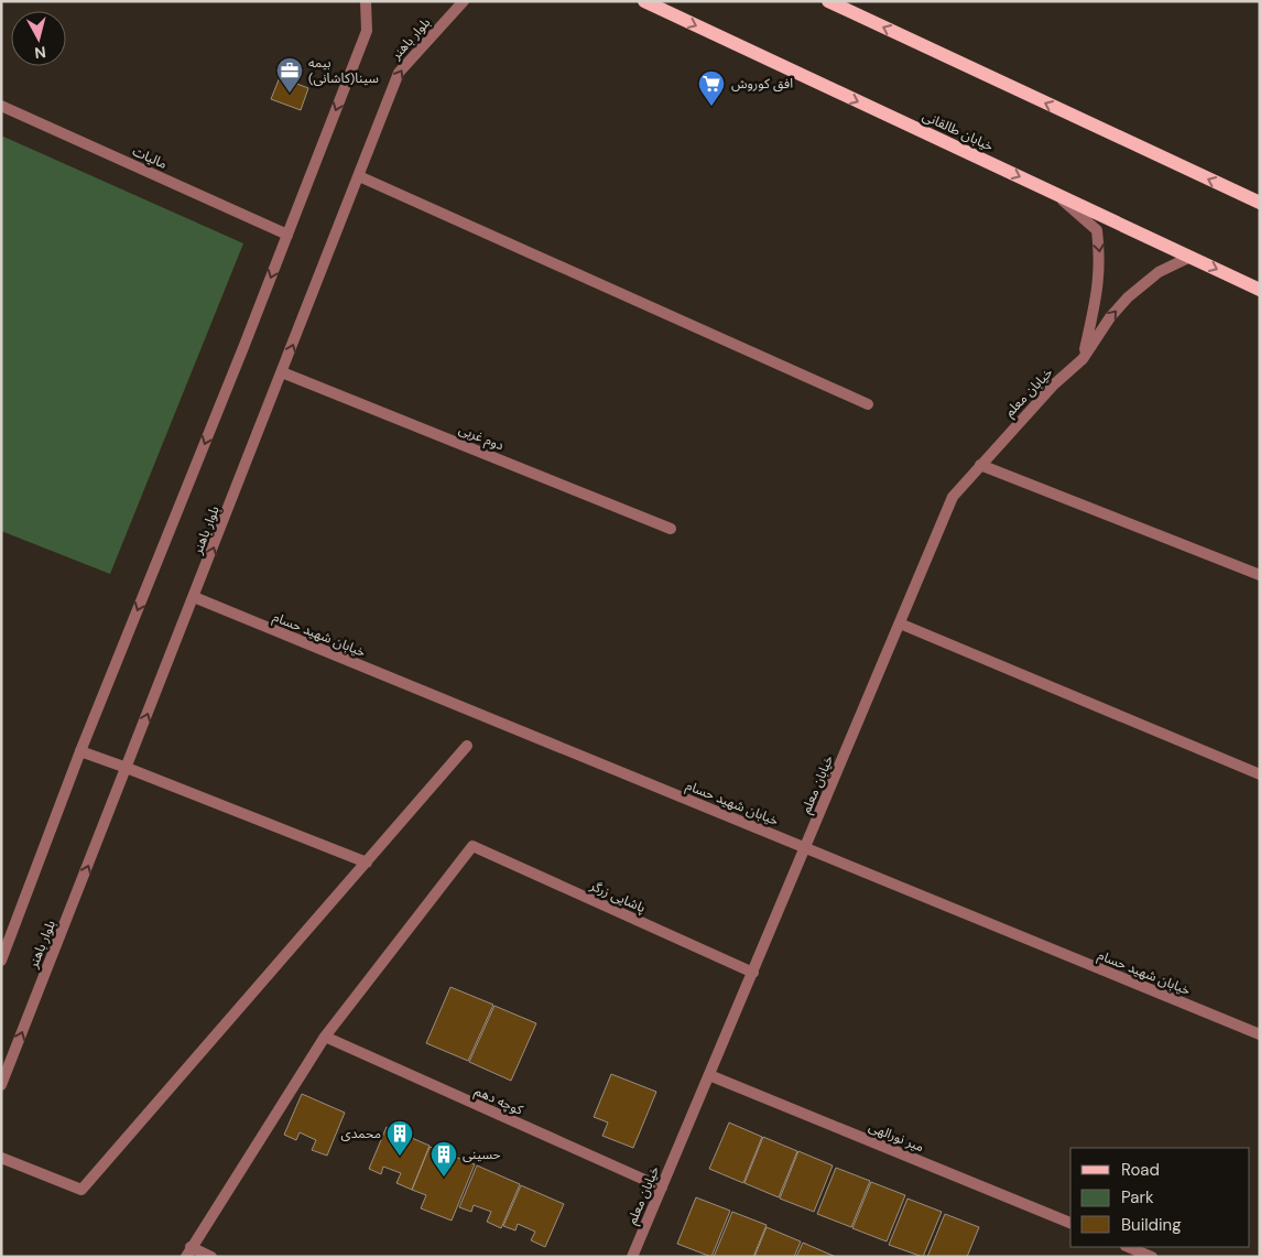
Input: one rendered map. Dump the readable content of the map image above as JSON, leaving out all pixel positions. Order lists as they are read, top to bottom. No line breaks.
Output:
{"streets":{"main road":["خیابان طالقانی"],"street":["بلوار باهنر","مالیات","خیابان معلم","دوم غربی","خیابان شهید حسام","پاشایی زرگر","کوچه دهم","میر نورالهی"]},"crossings":[["بلوار باهنر","دوم غربی"],["بلوار باهنر","خیابان شهید حسام"],["خیابان طالقانی","خیابان معلم"],["خیابان معلم","خیابان شهید حسام"],["خیابان معلم","پاشایی زرگر"],["خیابان معلم","کوچه دهم"],["خیابان معلم","میر نورالهی"],["پاشایی زرگر","کوچه دهم"]],"places":{"office":["بیمه سینا(کاشانی)"],"supermarket":["افق کوروش"],"building":["محمدی","حسینی"]},"legend":["Road","Park","Building"],"north":"bottom"}
